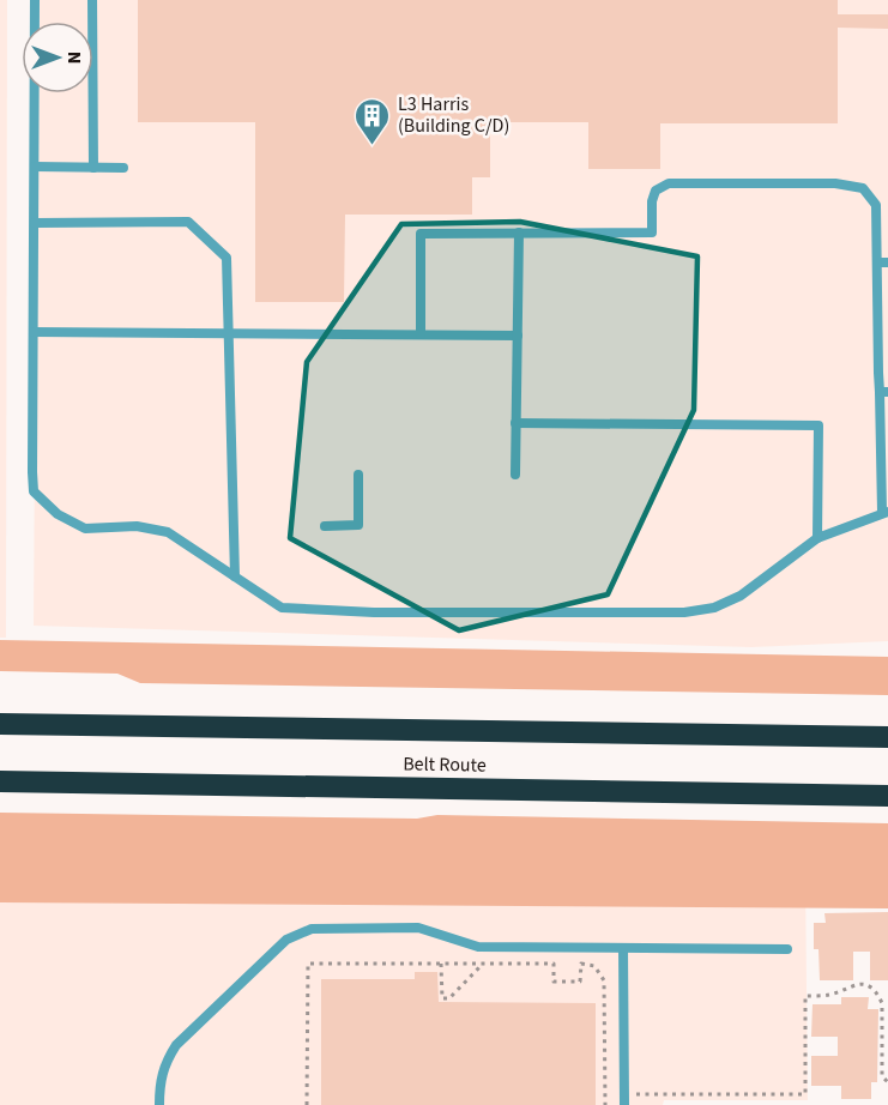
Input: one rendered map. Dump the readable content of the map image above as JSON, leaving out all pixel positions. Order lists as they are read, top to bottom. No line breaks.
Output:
{"streets":{"highway":["Belt Route"]},"places":{"building":["L3 Harris (Building C/D)"]},"north":"right"}
